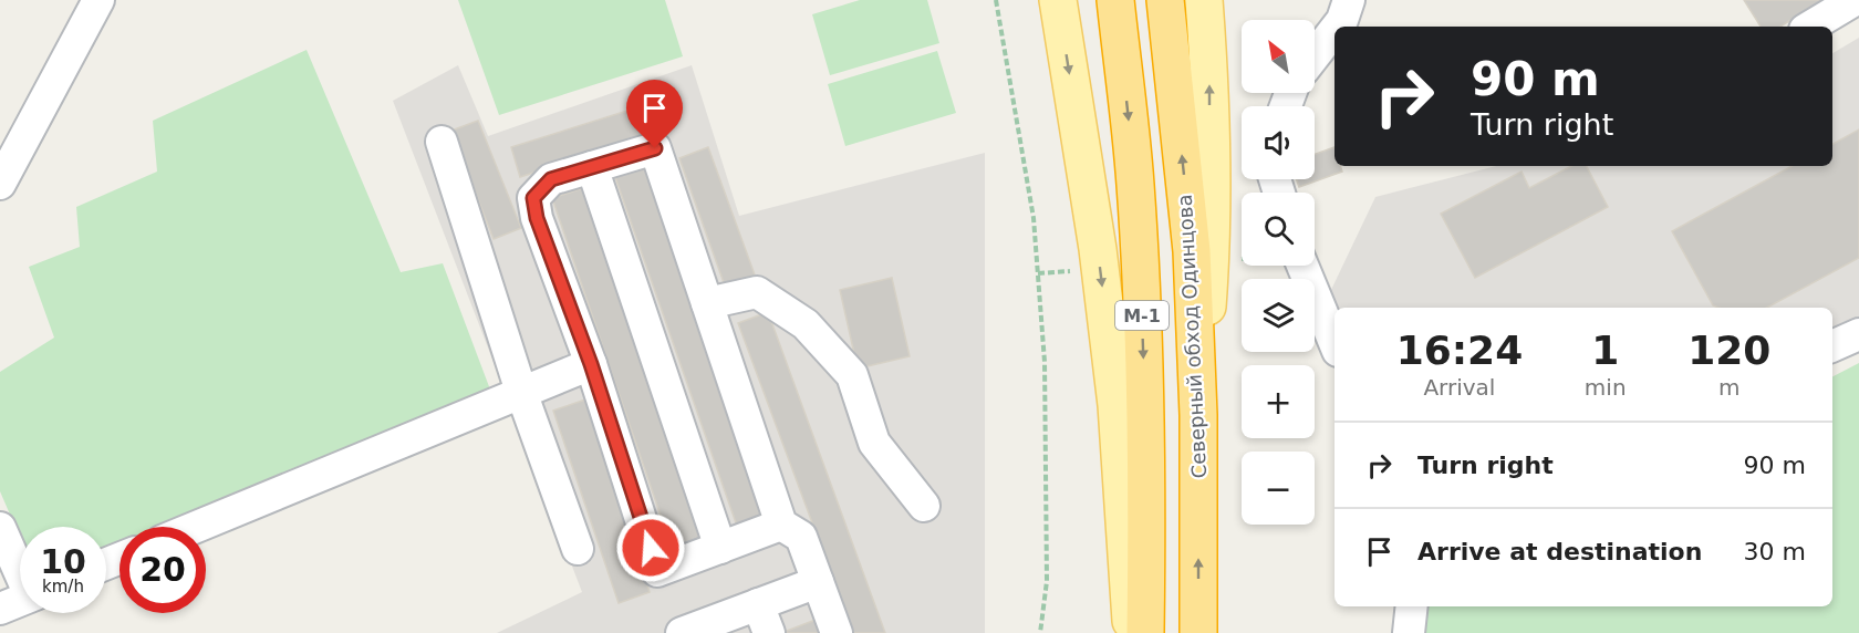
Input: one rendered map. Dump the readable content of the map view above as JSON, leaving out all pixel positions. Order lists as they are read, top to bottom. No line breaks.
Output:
{"streets":{"highway":["М-1","Северный обход Одинцова"]},"north":"top left","page":{"map_buttons":["+","−"],"turn":["90 m","Turn right"],"eta":["16:24","Arrival","1","min","120","m"],"list":[{"name":"Turn right","value":"90 m"},{"name":"Arrive at destination","value":"30 m"}],"speed":"10 km/h","limit":"20"}}
